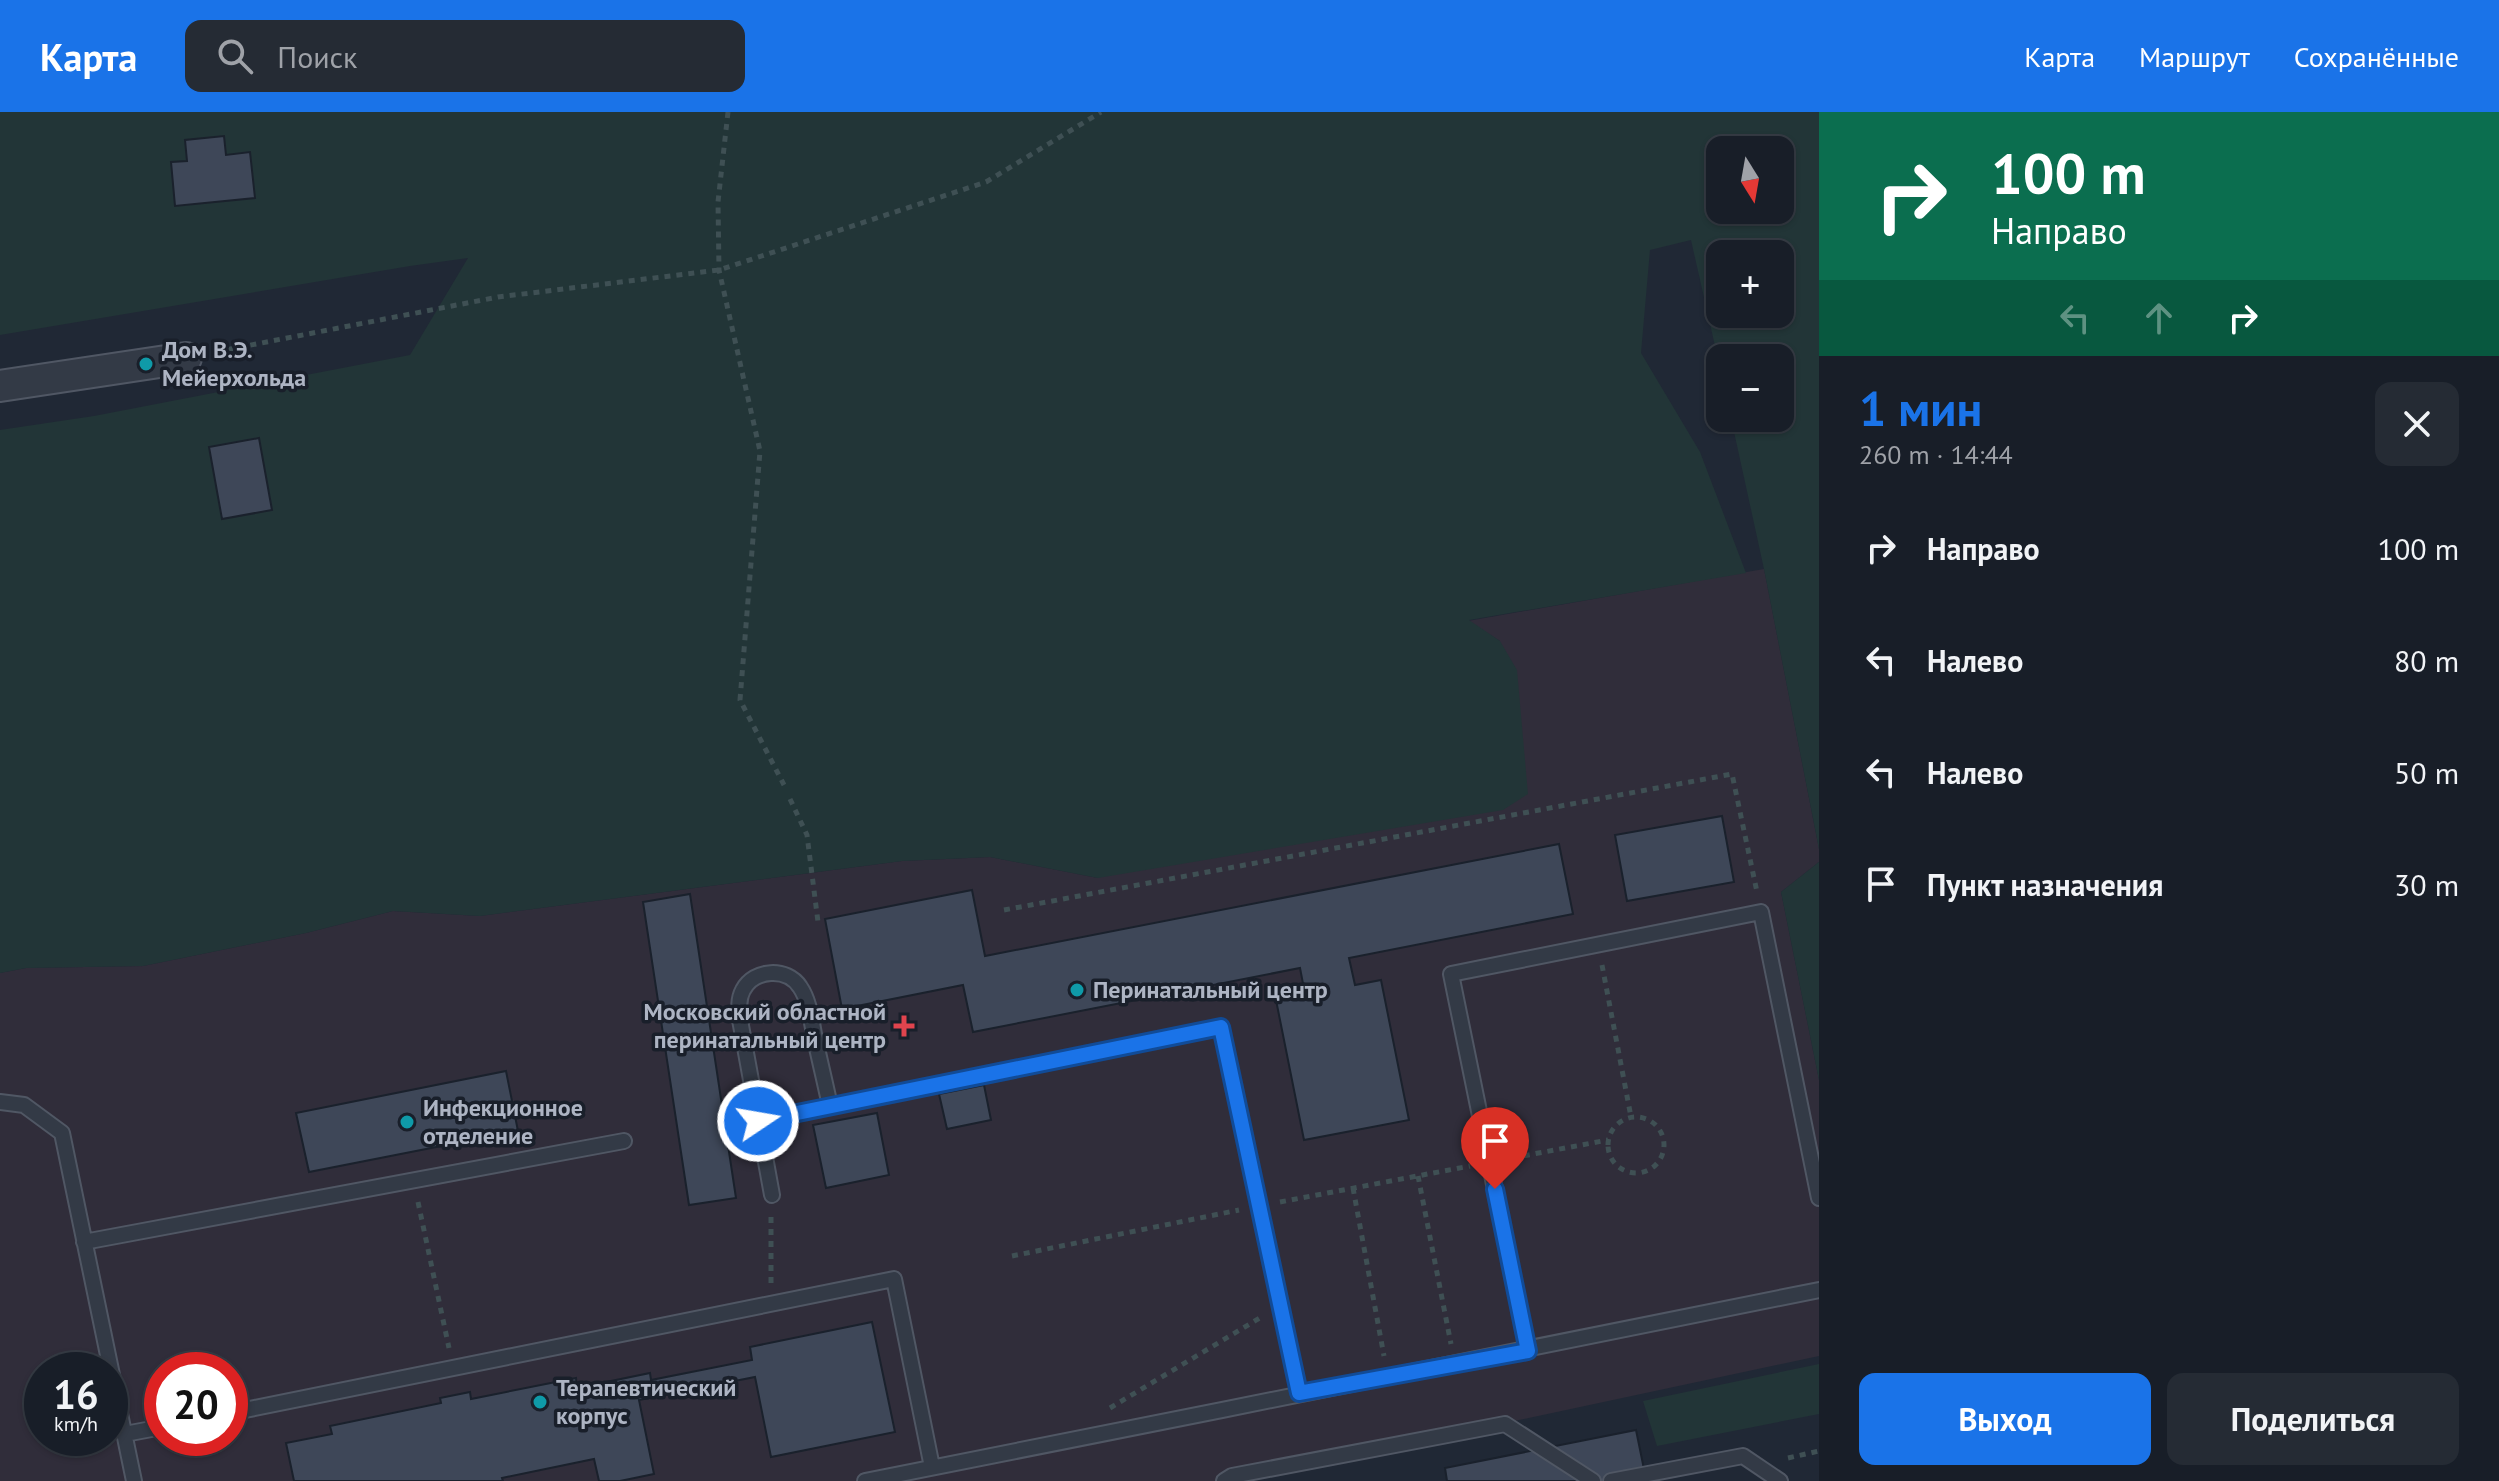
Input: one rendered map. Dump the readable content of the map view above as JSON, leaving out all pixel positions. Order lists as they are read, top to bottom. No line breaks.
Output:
{"places":{"other":["Дом В.Э. Мейерхольда","Перинатальный центр","Инфекционное отделение","Терапевтический корпус"],"health":["Московский областной перинатальный центр"]},"north":"bottom","page":{"header":"Карта","search":"Поиск","nav":["Карта","Маршрут","Сохранённые"],"turn":["100 m","Направо"],"map_buttons":["+","−"],"heading":["1 мин","260 m · 14:44"],"list":[{"name":"Направо","value":"100 m"},{"name":"Налево","value":"80 m"},{"name":"Налево","value":"50 m"},{"name":"Пункт назначения","value":"30 m"}],"speed":"16 km/h","limit":"20","buttons":["Выход","Поделиться"]}}
